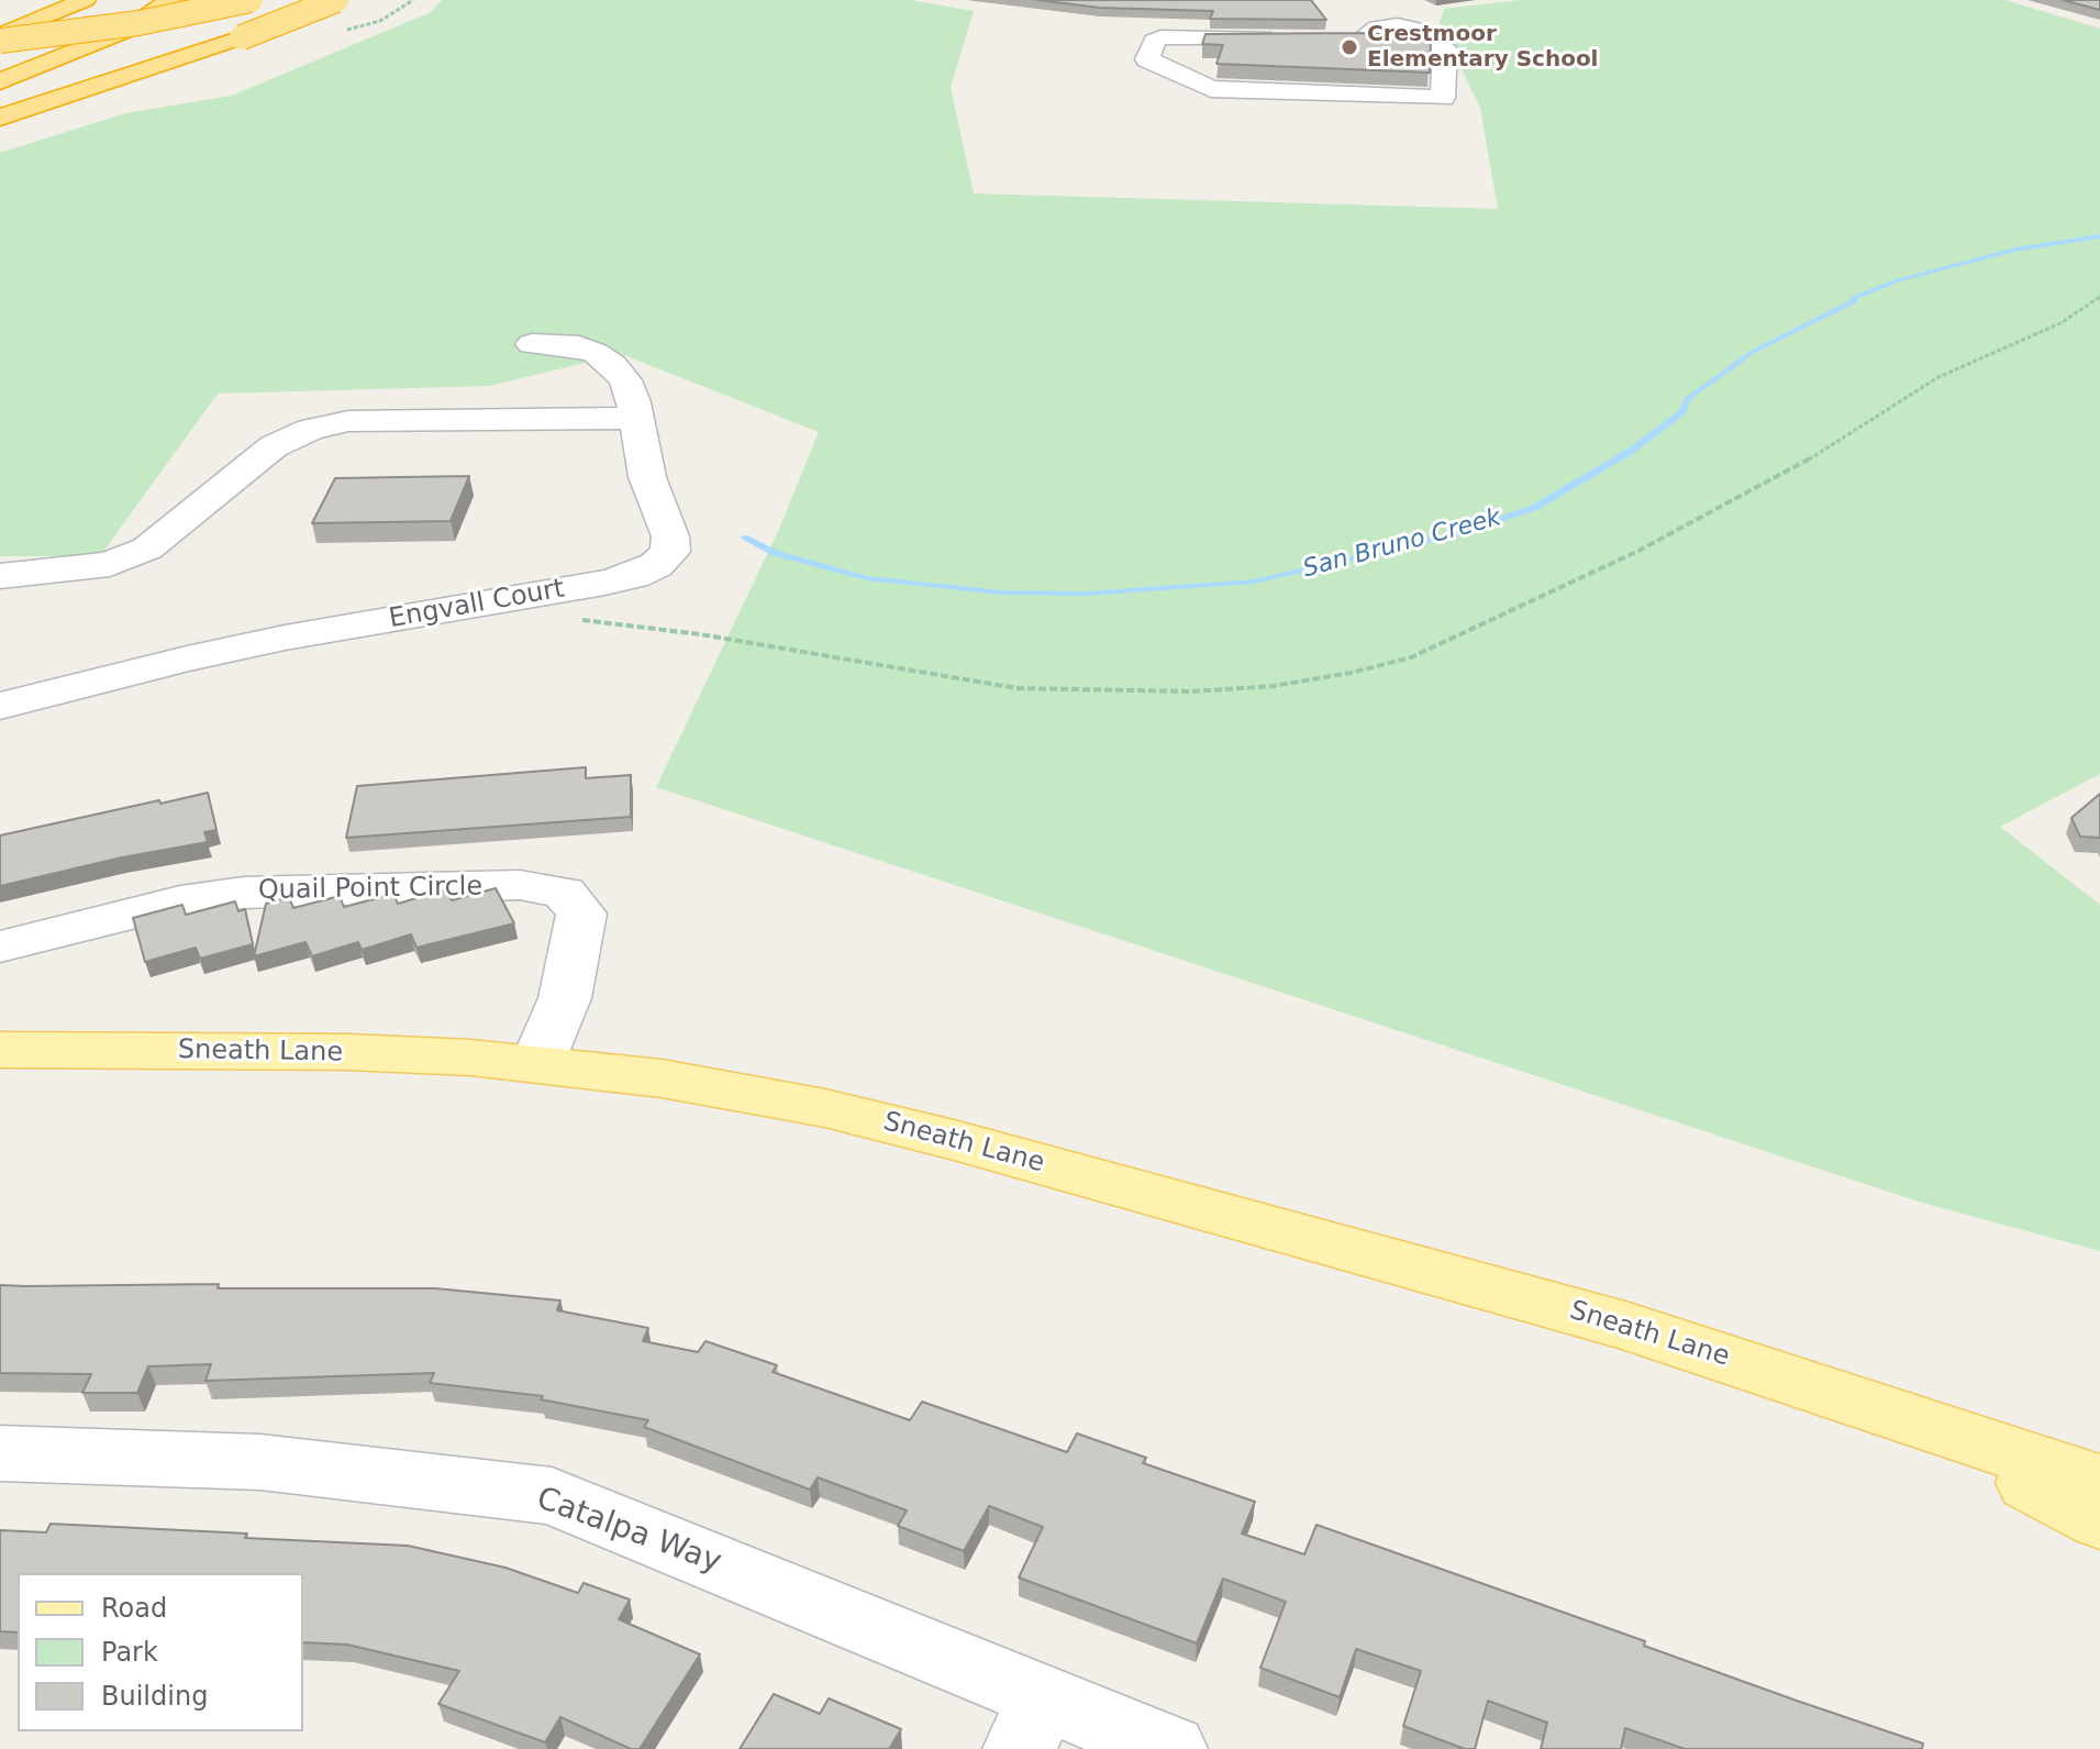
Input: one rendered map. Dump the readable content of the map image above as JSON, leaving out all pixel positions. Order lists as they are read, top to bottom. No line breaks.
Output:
{"streets":{"main road":["Sneath Lane"],"street":["Engvall Court","Quail Point Circle","Catalpa Way"]},"crossings":[["Quail Point Circle","Sneath Lane"]],"water":["San Bruno Creek"],"places":["Crestmoor Elementary School"],"legend":["Road","Park","Building"]}
